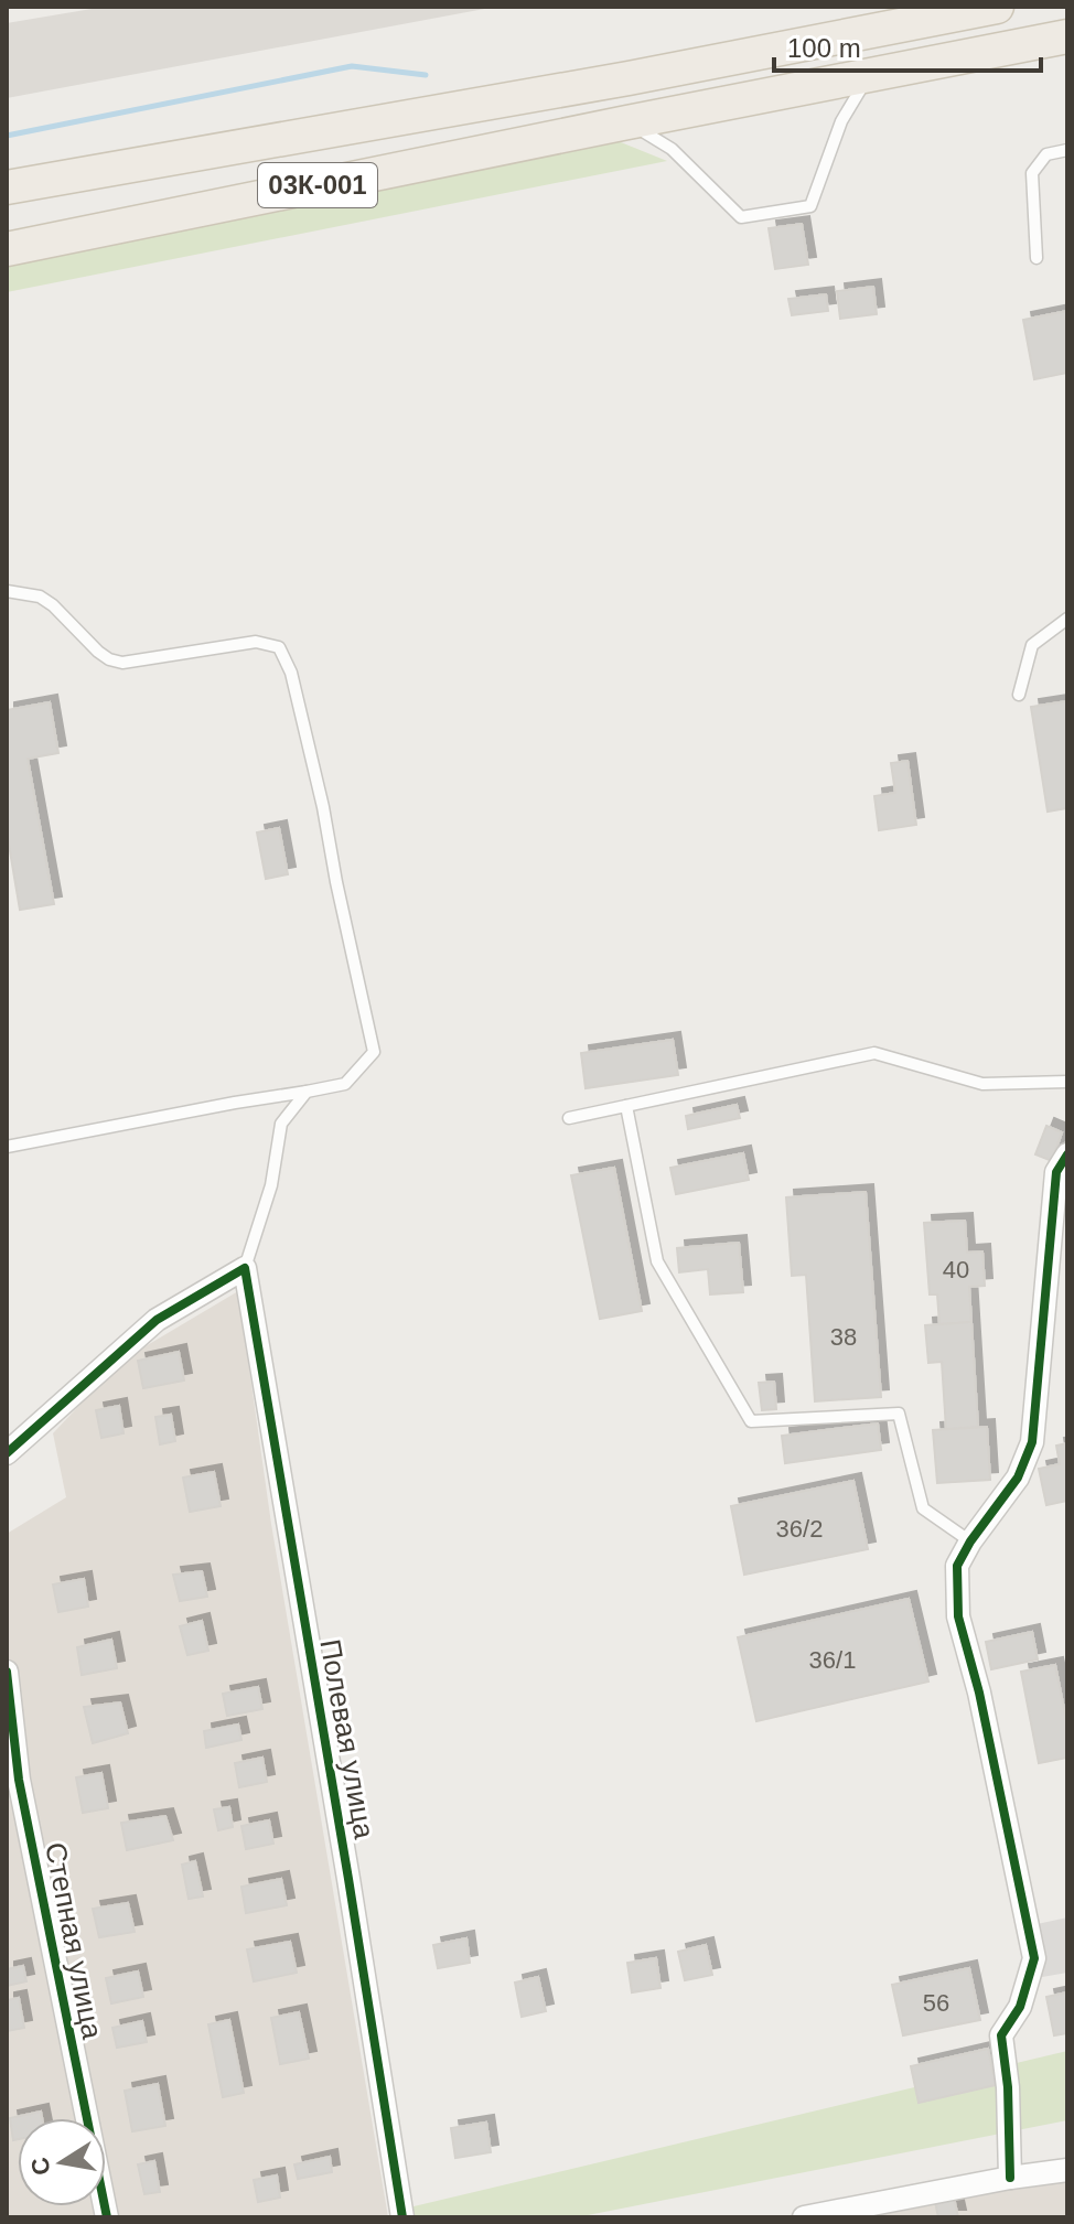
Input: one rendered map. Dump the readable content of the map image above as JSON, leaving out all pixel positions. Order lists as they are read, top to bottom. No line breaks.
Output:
{"streets":{"main road":["03К-001"],"street":["Полевая улица","Степная улица"]},"house_numbers":["40","38","36/2","36/1","56"],"scale_bar":"100 m","north":"left"}
